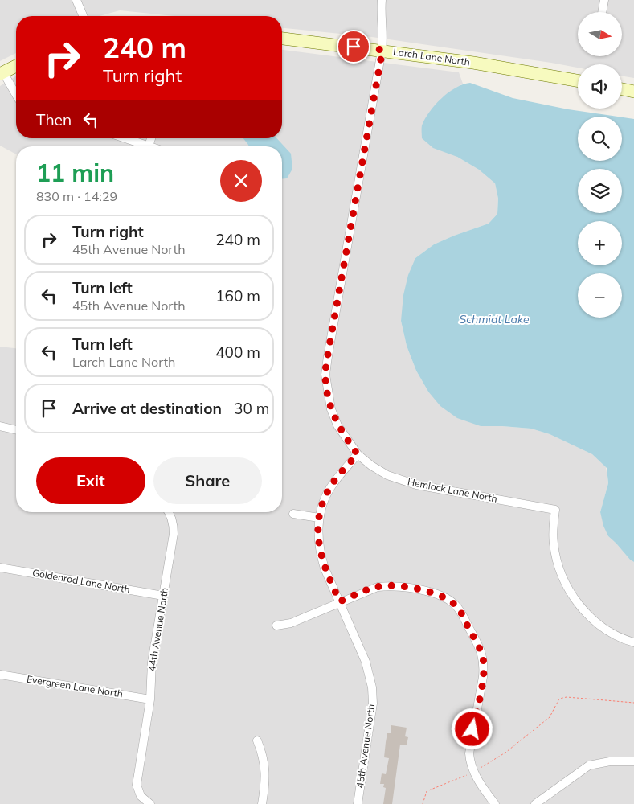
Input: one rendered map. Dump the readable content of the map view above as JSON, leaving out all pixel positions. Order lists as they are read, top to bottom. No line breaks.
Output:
{"streets":{"street":["Larch Lane North","Hemlock Lane North","Goldenrod Lane North","44th Avenue North","Evergreen Lane North","45th Avenue North"]},"crossings":[["Hemlock Lane North","45th Avenue North"],["Goldenrod Lane North","44th Avenue North"],["44th Avenue North","Evergreen Lane North"]],"water":["Schmidt Lake"],"north":"right","page":{"map_buttons":["+","−"],"turn":["240 m","Turn right"],"then":"Then","heading":["11 min","830 m · 14:29"],"list":[{"name":"Turn right","note":"45th Avenue North","value":"240 m"},{"name":"Turn left","note":"45th Avenue North","value":"160 m"},{"name":"Turn left","note":"Larch Lane North","value":"400 m"},{"name":"Arrive at destination","value":"30 m"}],"buttons":["Exit","Share"]}}
